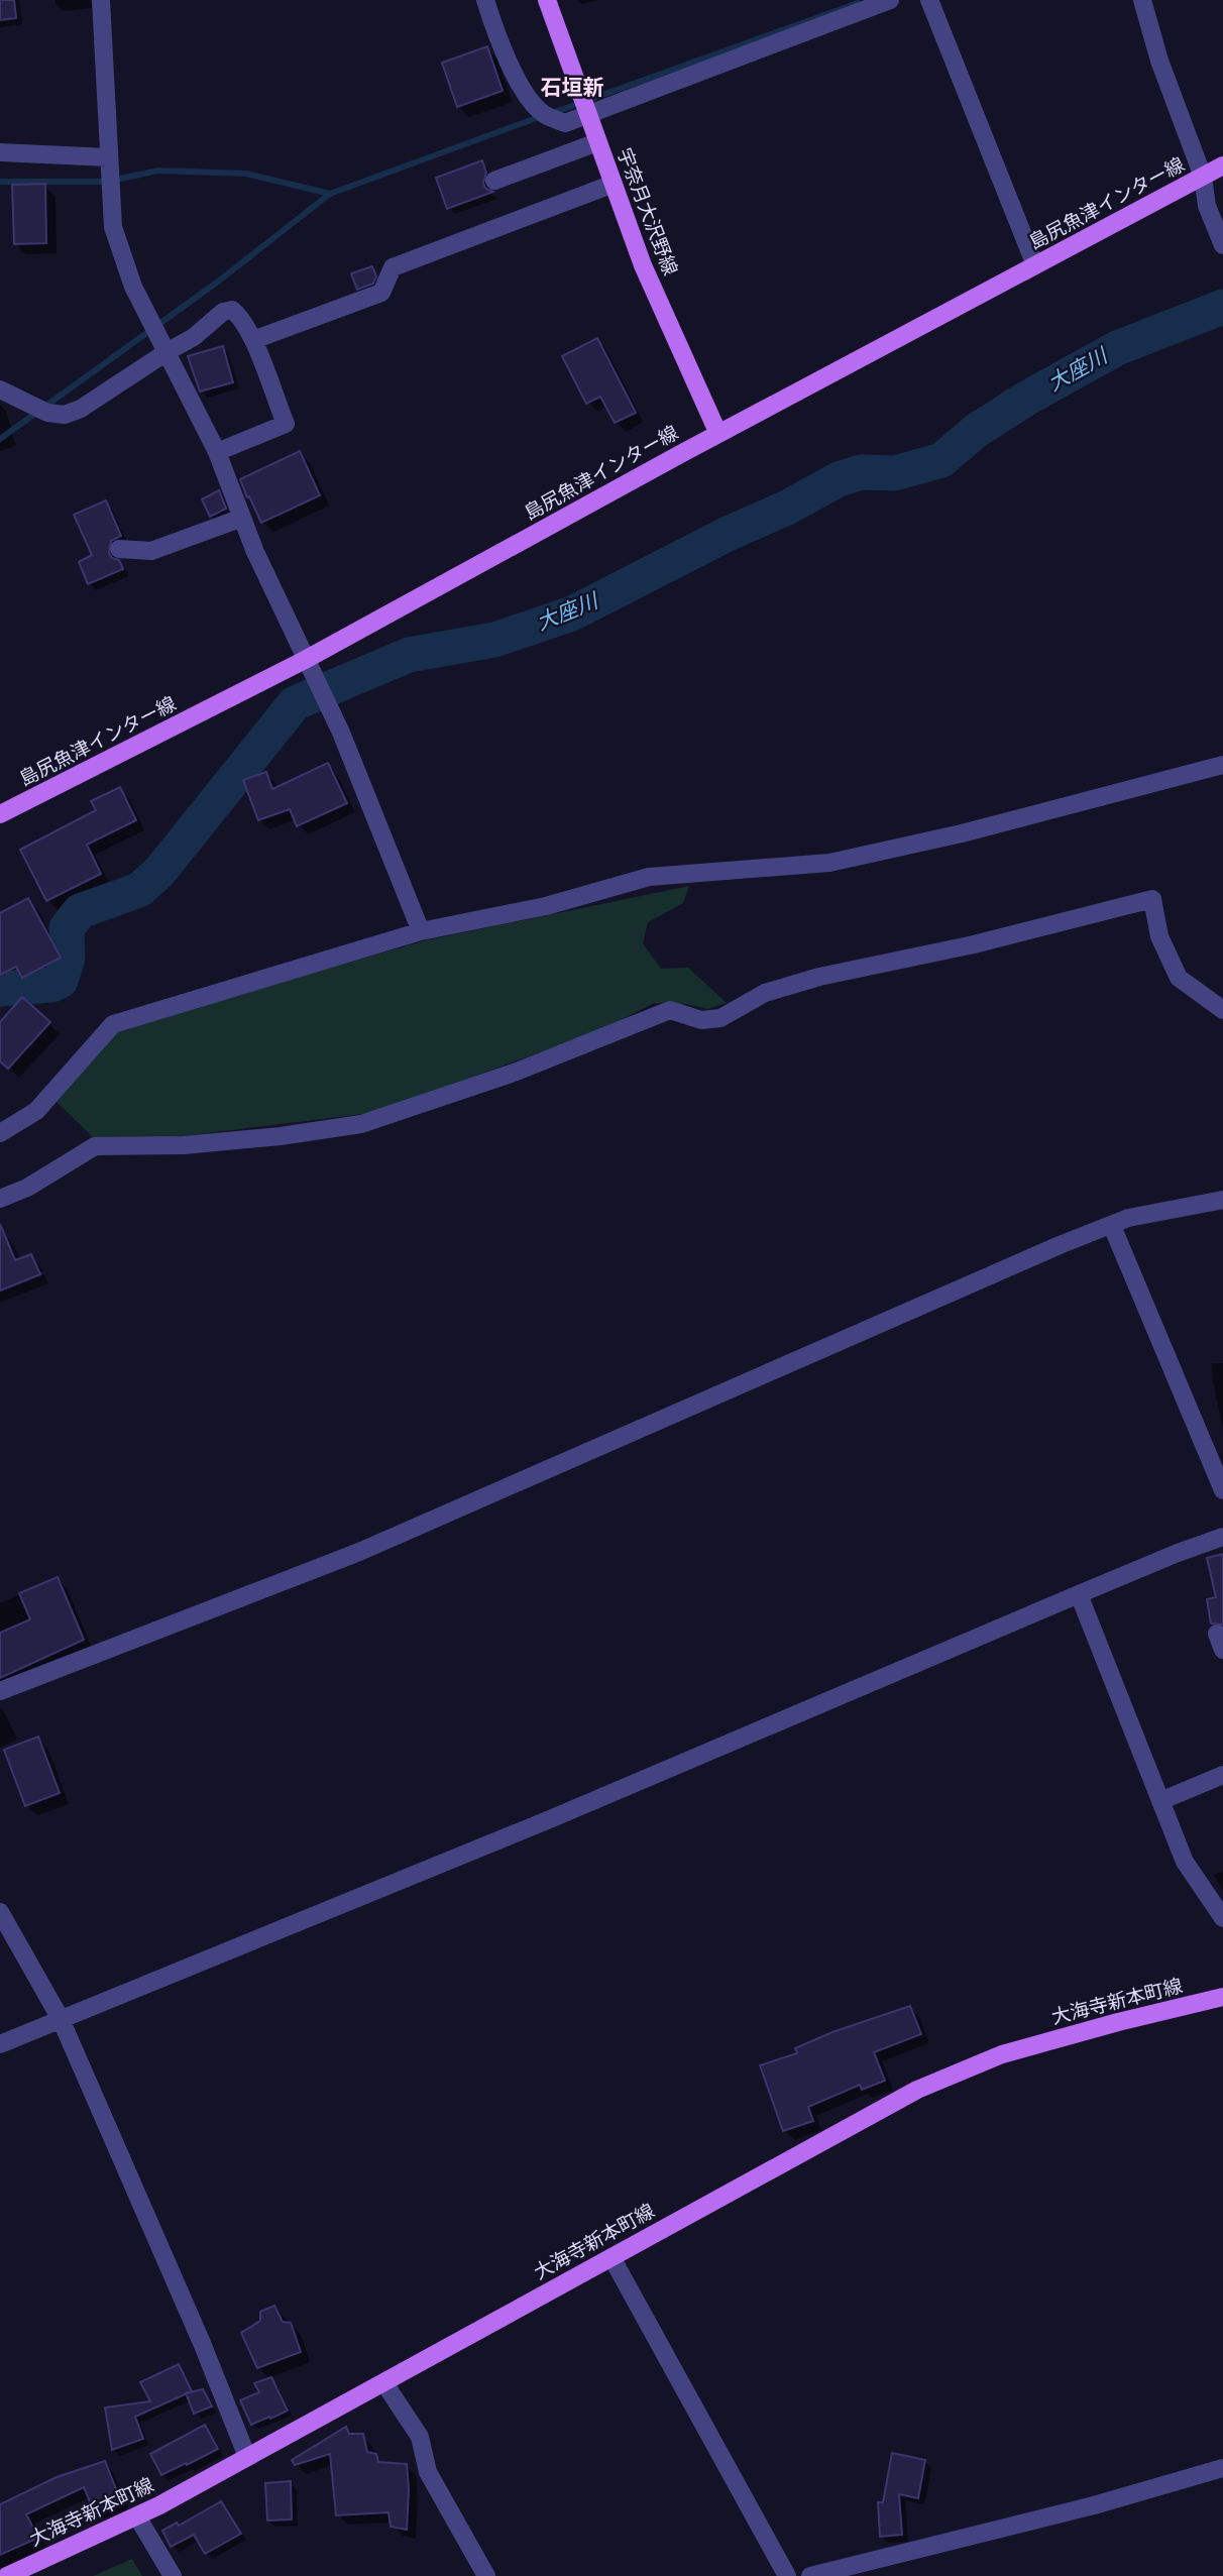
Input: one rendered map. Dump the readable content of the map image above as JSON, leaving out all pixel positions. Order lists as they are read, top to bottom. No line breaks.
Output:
{"streets":{"main road":["島尻魚津インター線","宇奈月大沢野線","大海寺新本町線"]},"crossings":[["島尻魚津インター線","宇奈月大沢野線"]],"districts":["石垣新"],"water":["大座川"]}
